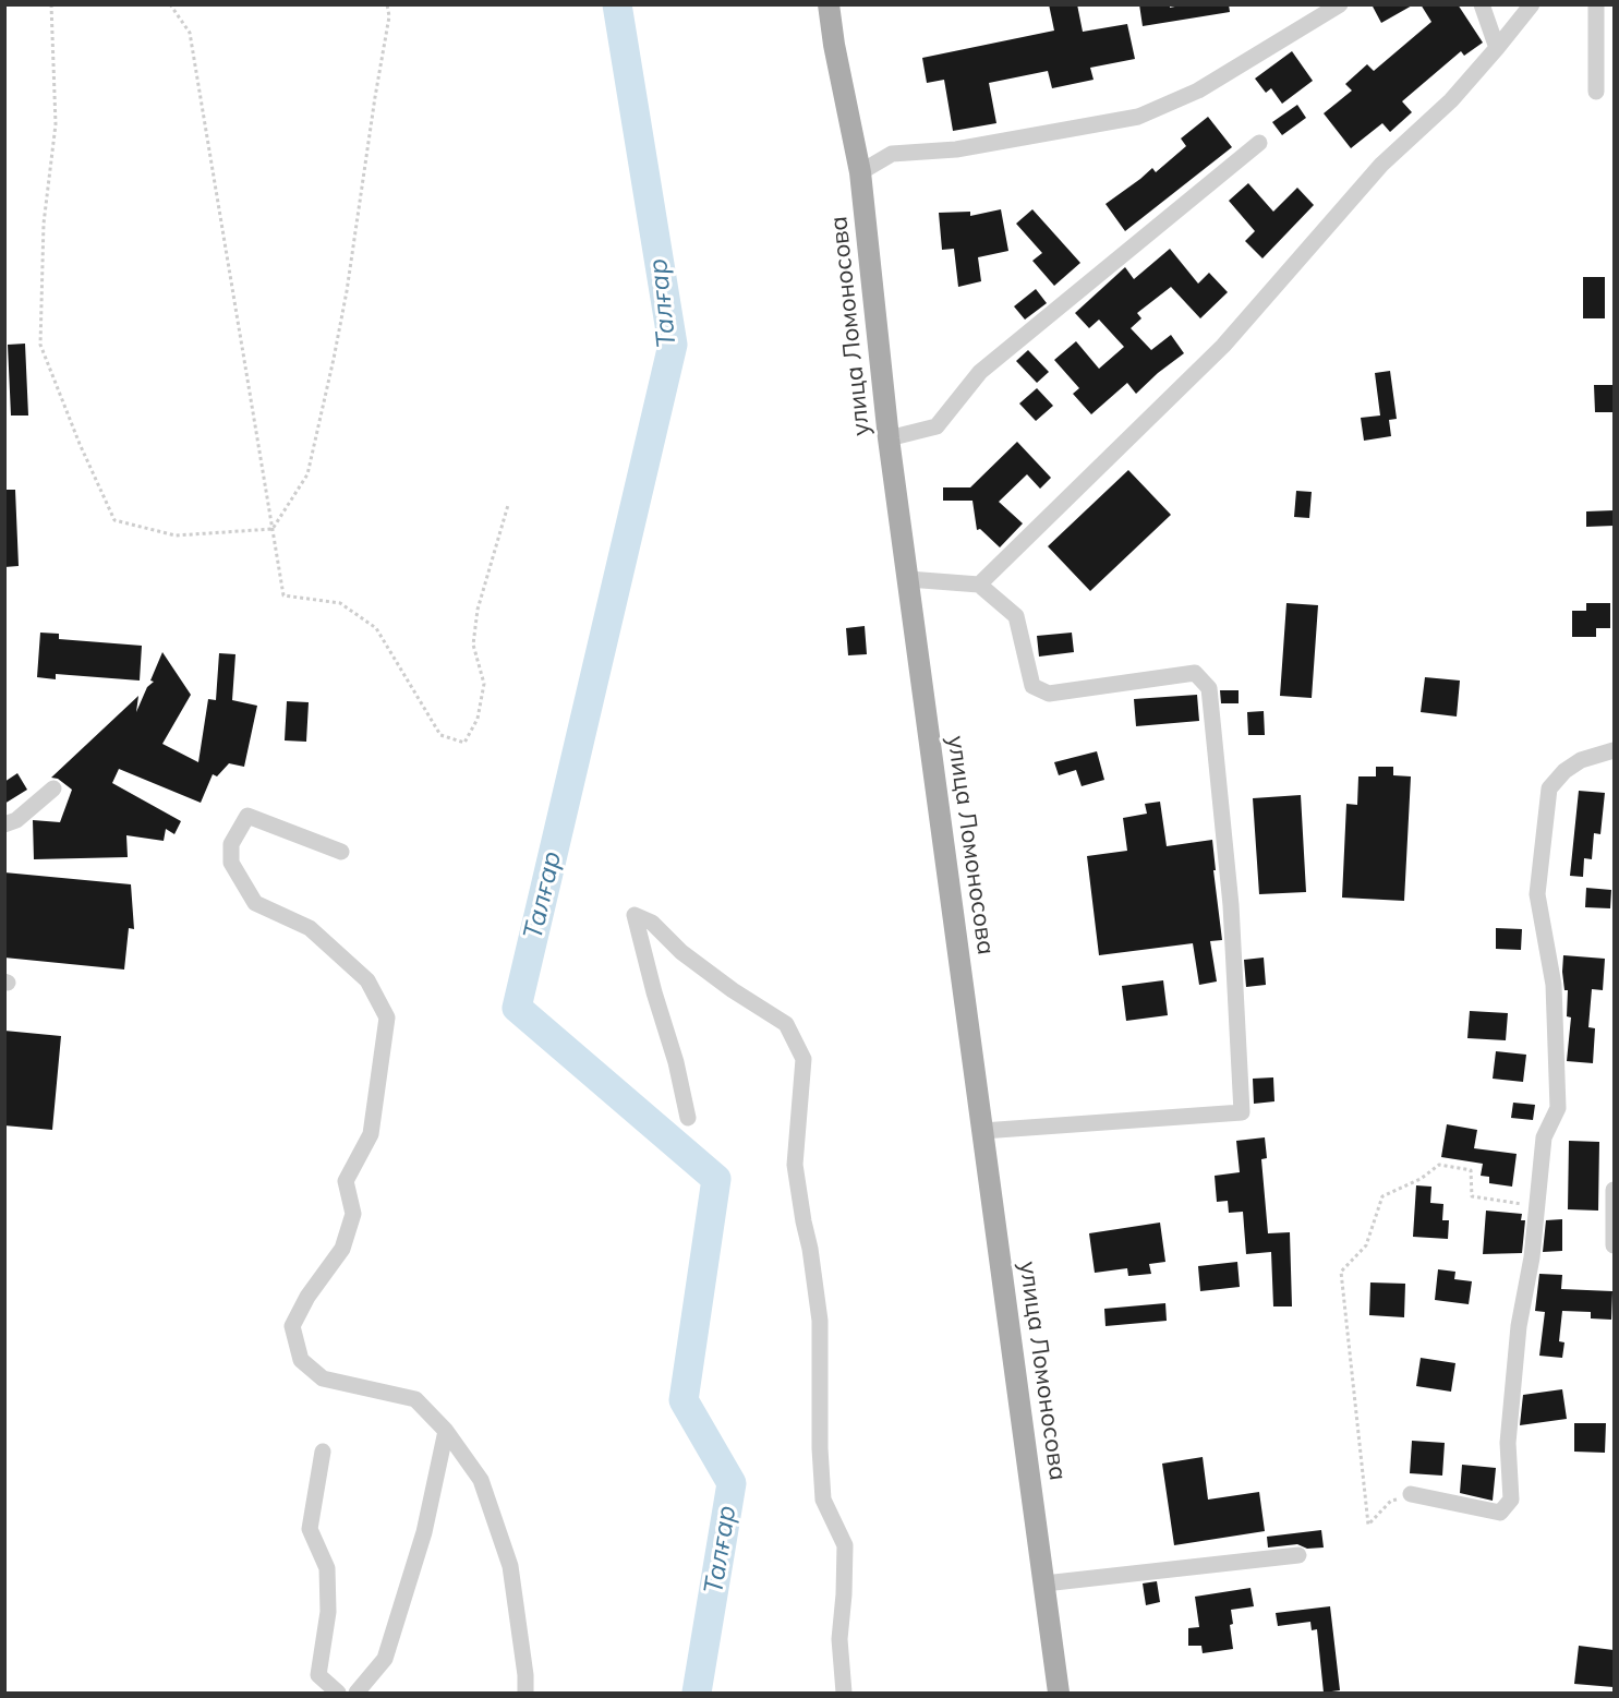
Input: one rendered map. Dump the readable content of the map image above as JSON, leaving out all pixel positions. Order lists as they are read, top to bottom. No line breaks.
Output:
{"streets":{"main road":["улица Ломоносова"]},"water":["Талғар"]}
